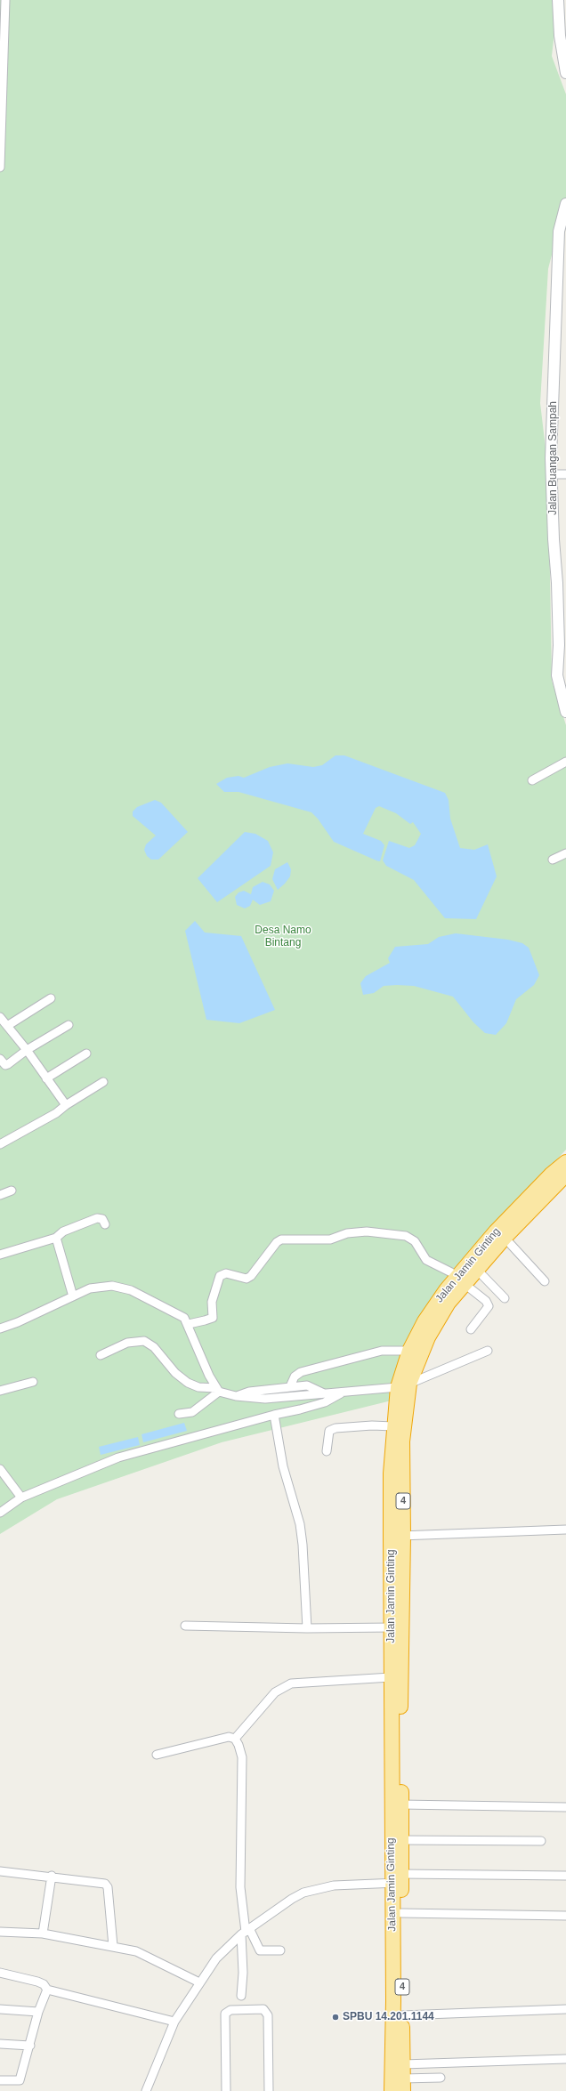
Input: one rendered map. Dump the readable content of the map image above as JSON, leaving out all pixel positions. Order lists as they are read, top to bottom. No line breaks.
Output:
{"streets":{"highway":["Jalan Jamin Ginting","4"],"street":["Jalan Buangan Sampah"]},"parks":["Desa Namo Bintang"],"places":["SPBU 14.201.1144"]}
